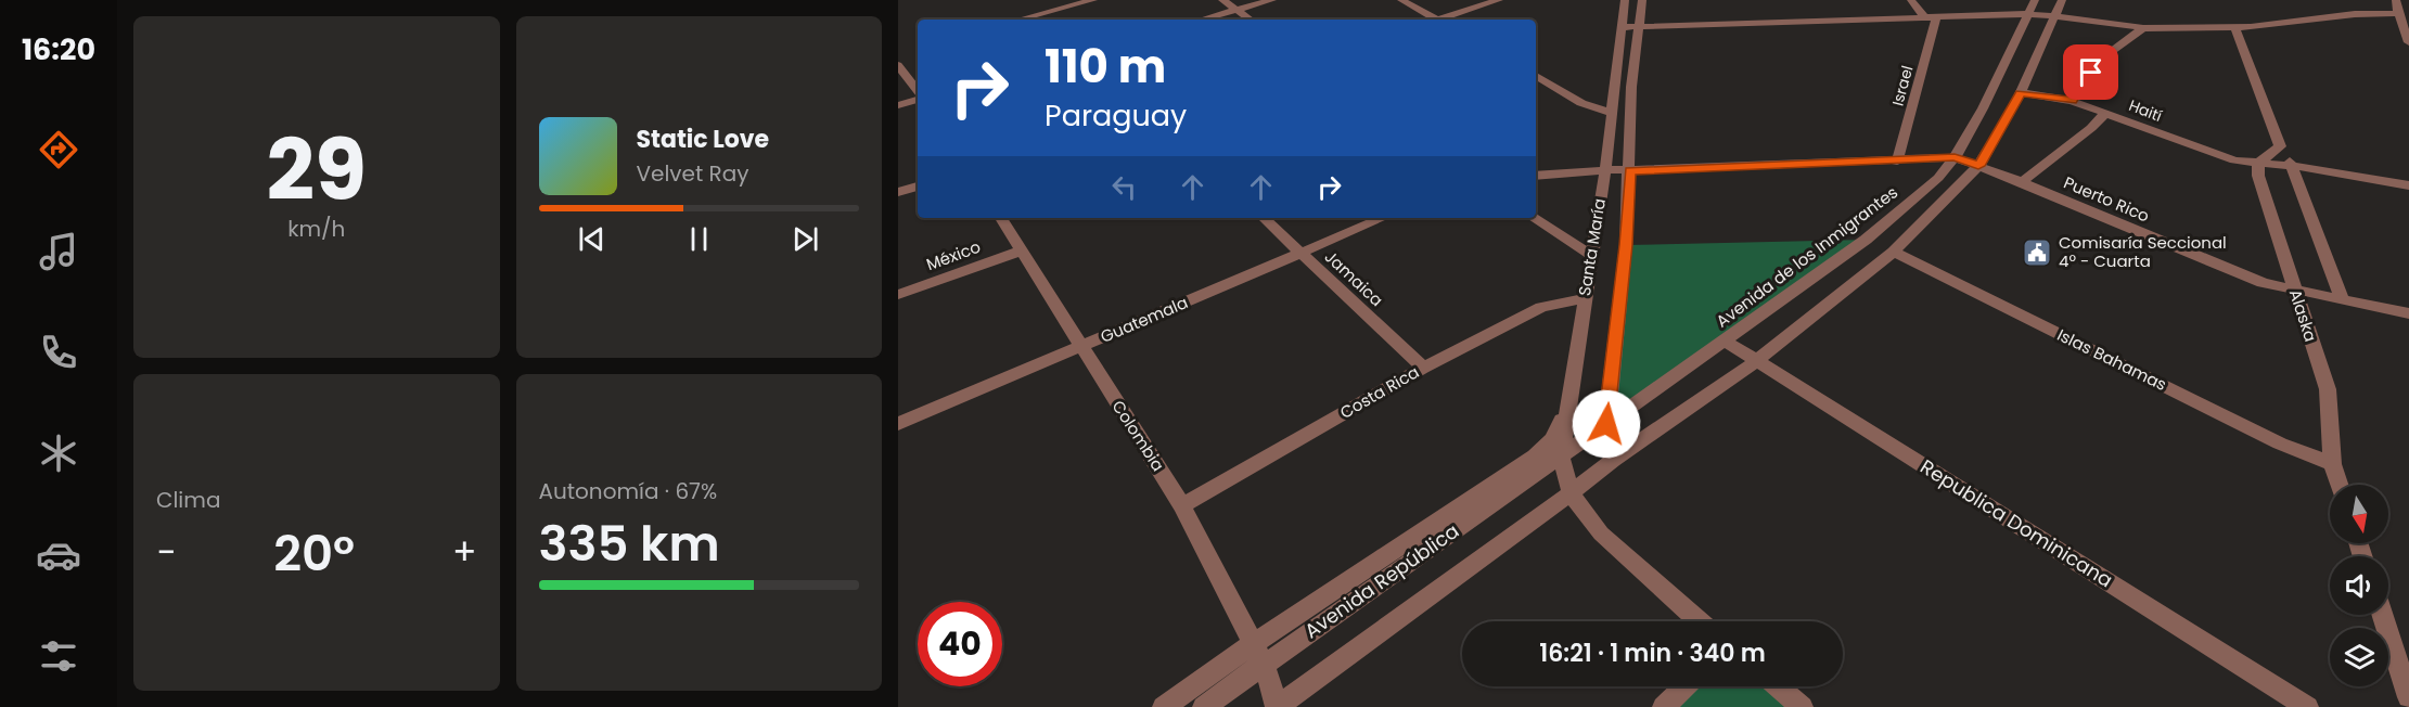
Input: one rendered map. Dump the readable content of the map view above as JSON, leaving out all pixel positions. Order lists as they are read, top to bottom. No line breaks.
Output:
{"streets":{"street":["Israel","Haití","Puerto Rico","Santa María","México","Avenida de los Inmigrantes","Jamaica","Alaska","Guatemala","Islas Bahamas","Costa Rica","Colombia","Republica Dominicana","Avenida República"]},"crossings":[["Haití","Alaska"],["Puerto Rico","Avenida de los Inmigrantes"],["Puerto Rico","Alaska"],["Santa María","Avenida de los Inmigrantes"],["Santa María","Costa Rica"],["Santa María","Avenida República"],["México","Colombia"],["Avenida de los Inmigrantes","Republica Dominicana"],["Avenida de los Inmigrantes","Avenida República"],["Jamaica","Guatemala"],["Jamaica","Costa Rica"],["Alaska","Islas Bahamas"],["Guatemala","Colombia"],["Costa Rica","Colombia"],["Colombia","Avenida República"]],"places":{"public building":["Comisaría Seccional 4º - Cuarta"]},"north":"bottom","page":{"tabs":"16:20","tile":[["29","km/h"],"Clima",["Autonomía · 67%","335 km"]],"turn":["110 m","Paraguay"],"song":["Static Love","Velvet Ray"],"heat":["−","20°","+"],"limit":"40","trip":"16:21 · 1 min · 340 m"}}
